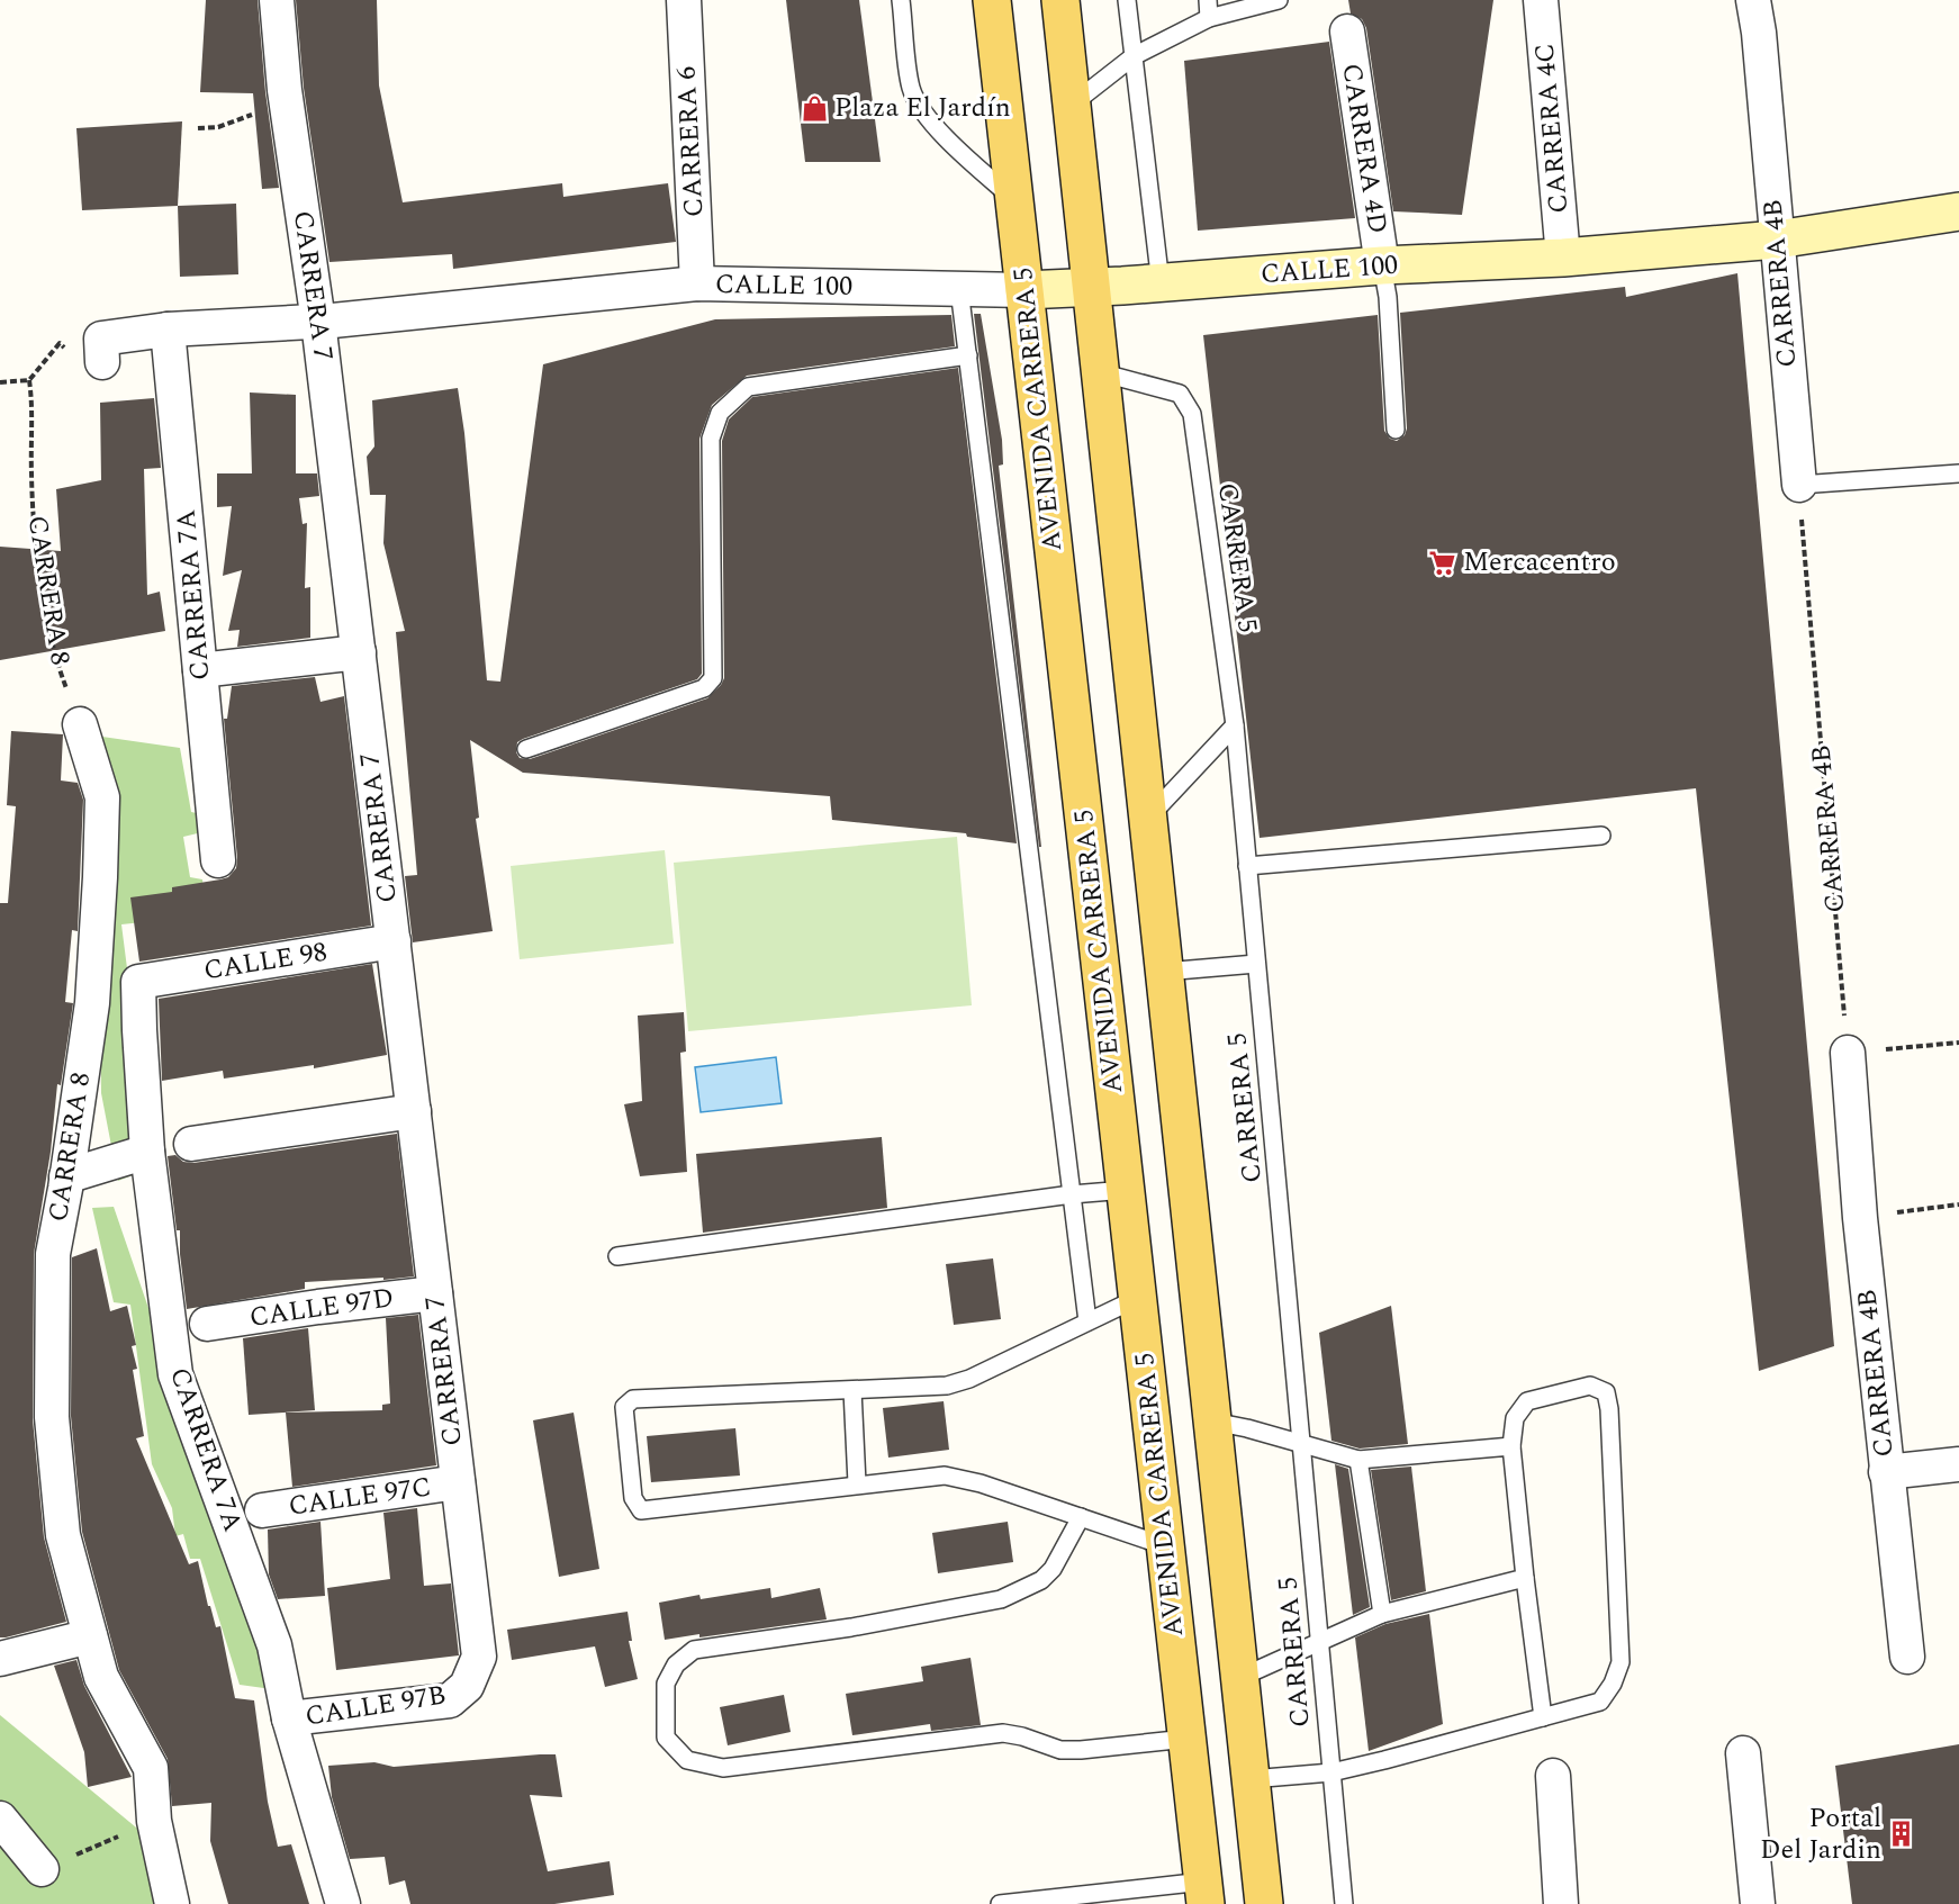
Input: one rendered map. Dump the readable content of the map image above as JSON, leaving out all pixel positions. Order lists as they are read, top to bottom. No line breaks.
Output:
{"streets":{"main road":["AVENIDA CARRERA 5"],"street":["CARRERA 4C","CARRERA 6","CARRERA 4D","CALLE 100","CARRERA 4B","CARRERA 7","CARRERA 8","CARRERA 7A","CALLE 98","CALLE 97D","CALLE 97C","CALLE 97B"],"lane":["CARRERA 5"]},"crossings":[["CARRERA 4C","CALLE 100"],["CARRERA 6","CALLE 100"],["CARRERA 4D","CALLE 100"],["CALLE 100","CARRERA 4B"],["CALLE 100","CARRERA 7"],["CALLE 100","AVENIDA CARRERA 5"],["CALLE 100","CARRERA 7A"],["CARRERA 7","CALLE 98"],["CARRERA 7","CALLE 97D"],["CARRERA 7","CALLE 97C"],["CARRERA 7","CALLE 97B"],["CARRERA 7A","CALLE 98"],["CARRERA 7A","CALLE 97B"]],"places":{"shop":["Plaza El Jardín"],"supermarket":["Mercacentro"],"building":["Portal Del Jardin"]}}
